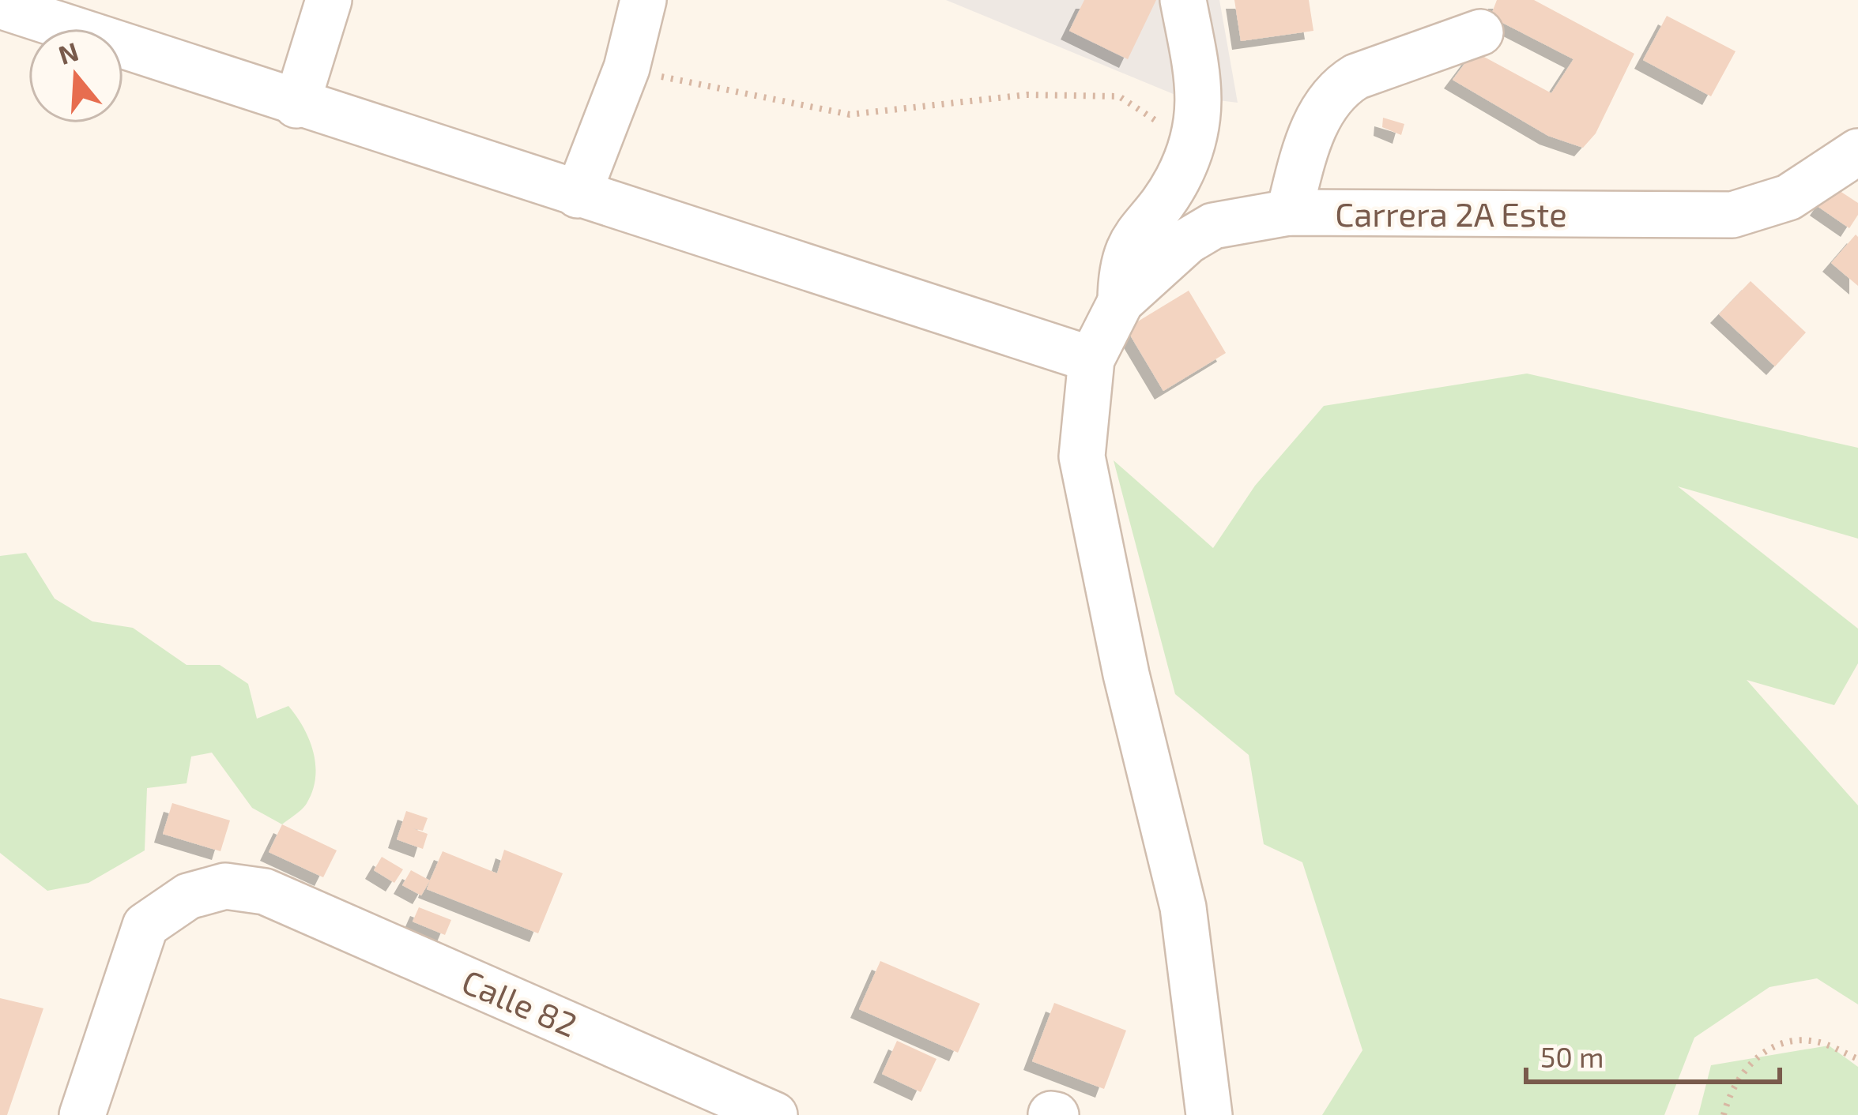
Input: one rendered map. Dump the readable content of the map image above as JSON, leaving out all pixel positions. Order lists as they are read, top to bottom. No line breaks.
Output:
{"streets":{"street":["Carrera 2A Este","Calle 82"]},"scale_bar":"50 m","north":"top"}
